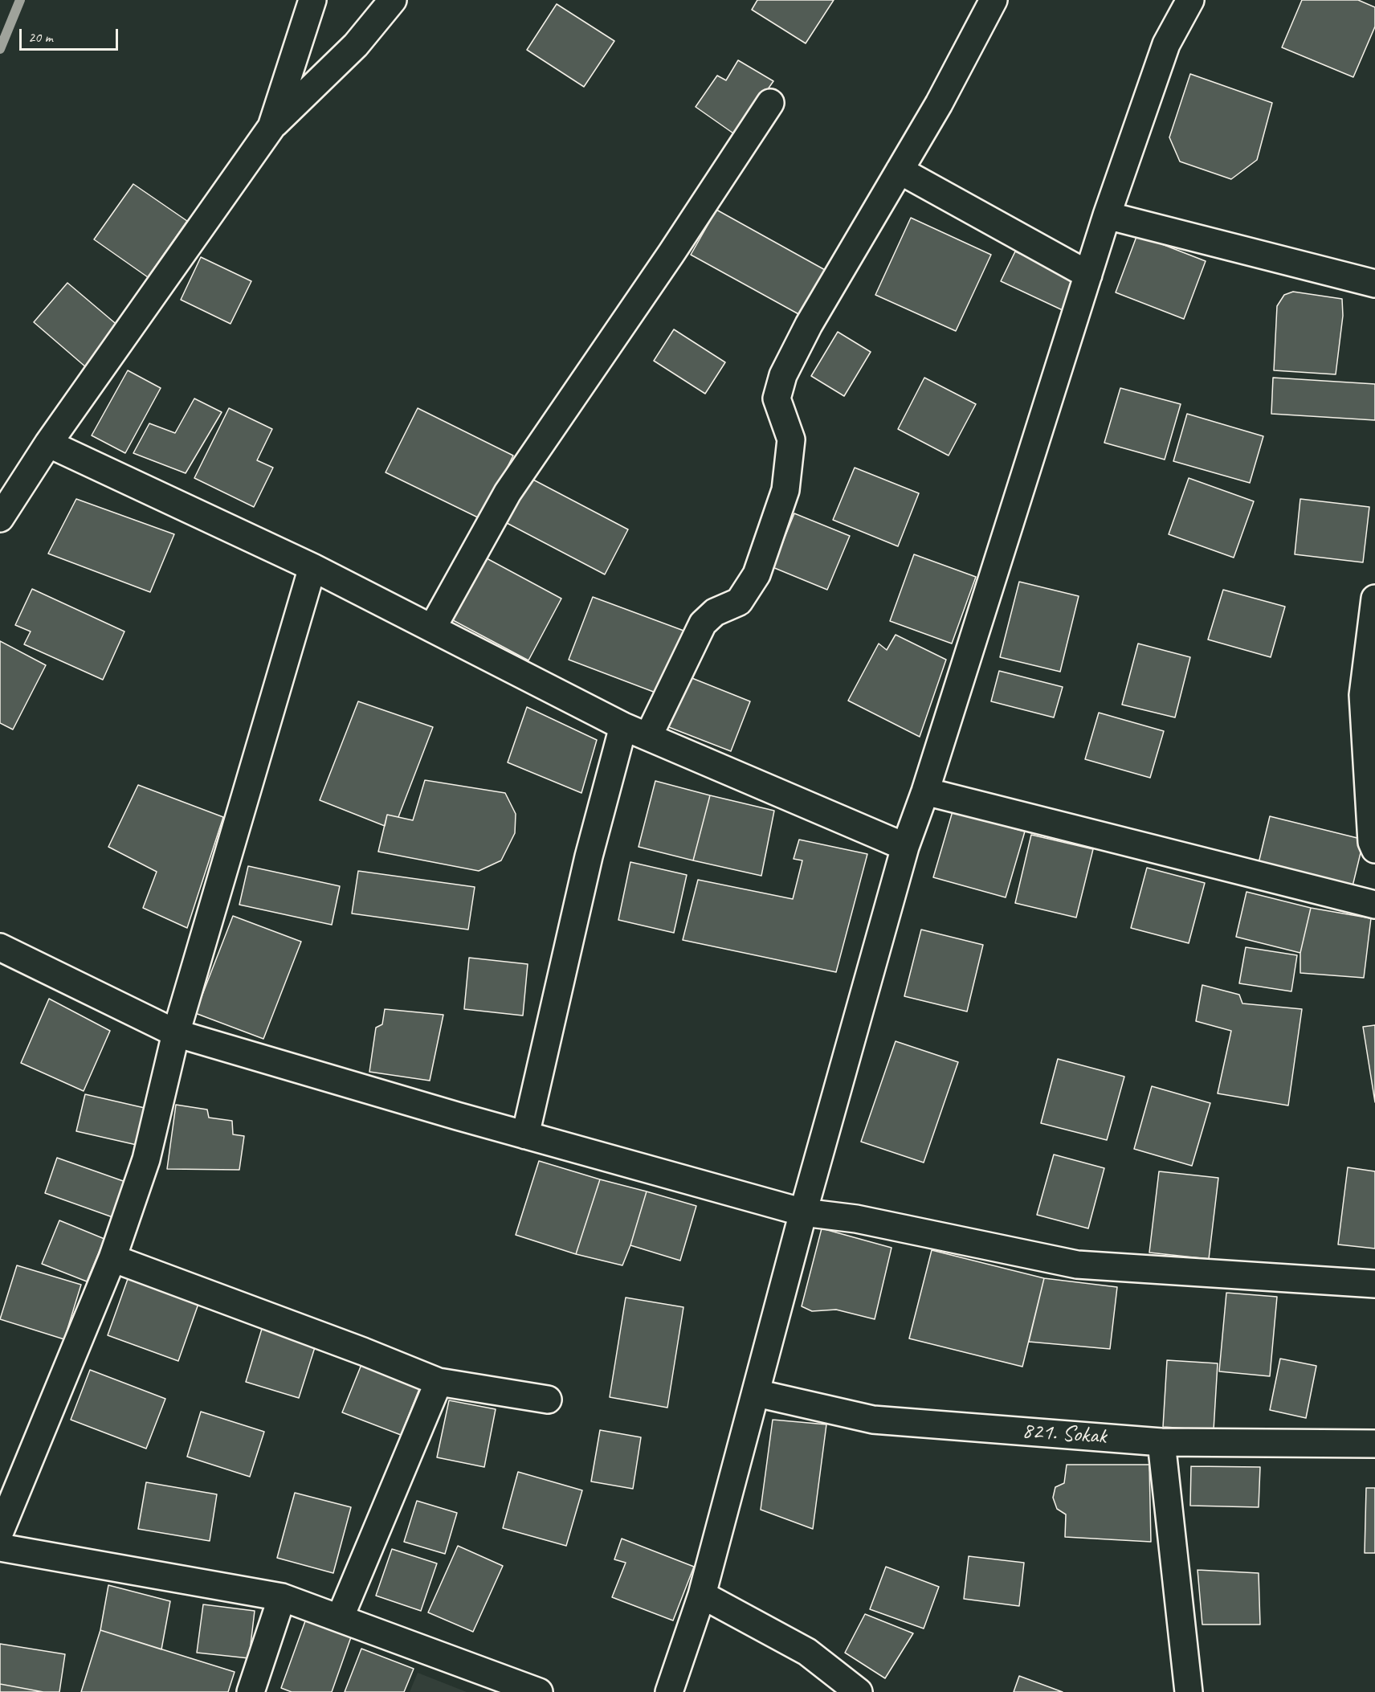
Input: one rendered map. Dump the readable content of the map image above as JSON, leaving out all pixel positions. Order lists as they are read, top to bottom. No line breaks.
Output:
{"streets":{"street":["821. Sokak"]},"scale_bar":"20 m"}
